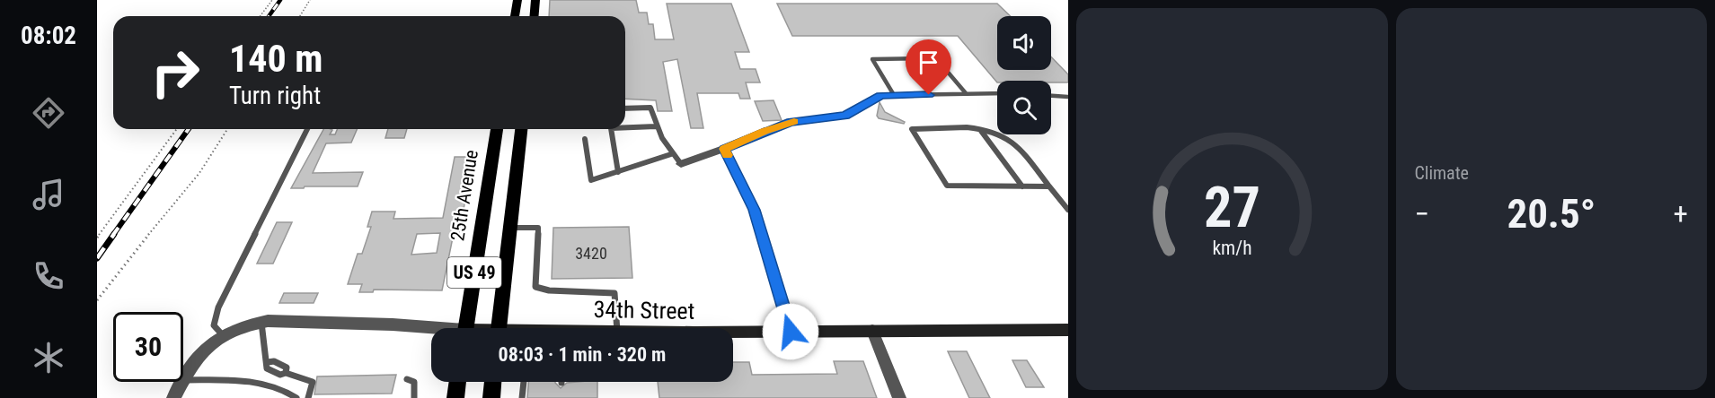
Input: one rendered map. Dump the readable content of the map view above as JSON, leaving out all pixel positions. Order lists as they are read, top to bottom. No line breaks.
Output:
{"streets":{"main road":["25th Avenue","US 49"],"street":["34th Street"]},"house_numbers":["3420"],"page":{"tabs":"08:02","tile":"Climate","turn":["140 m","Turn right"],"heat":["−","20.5°","+"],"limit":"30","trip":"08:03 · 1 min · 320 m","gauge":["27","km/h"]}}
